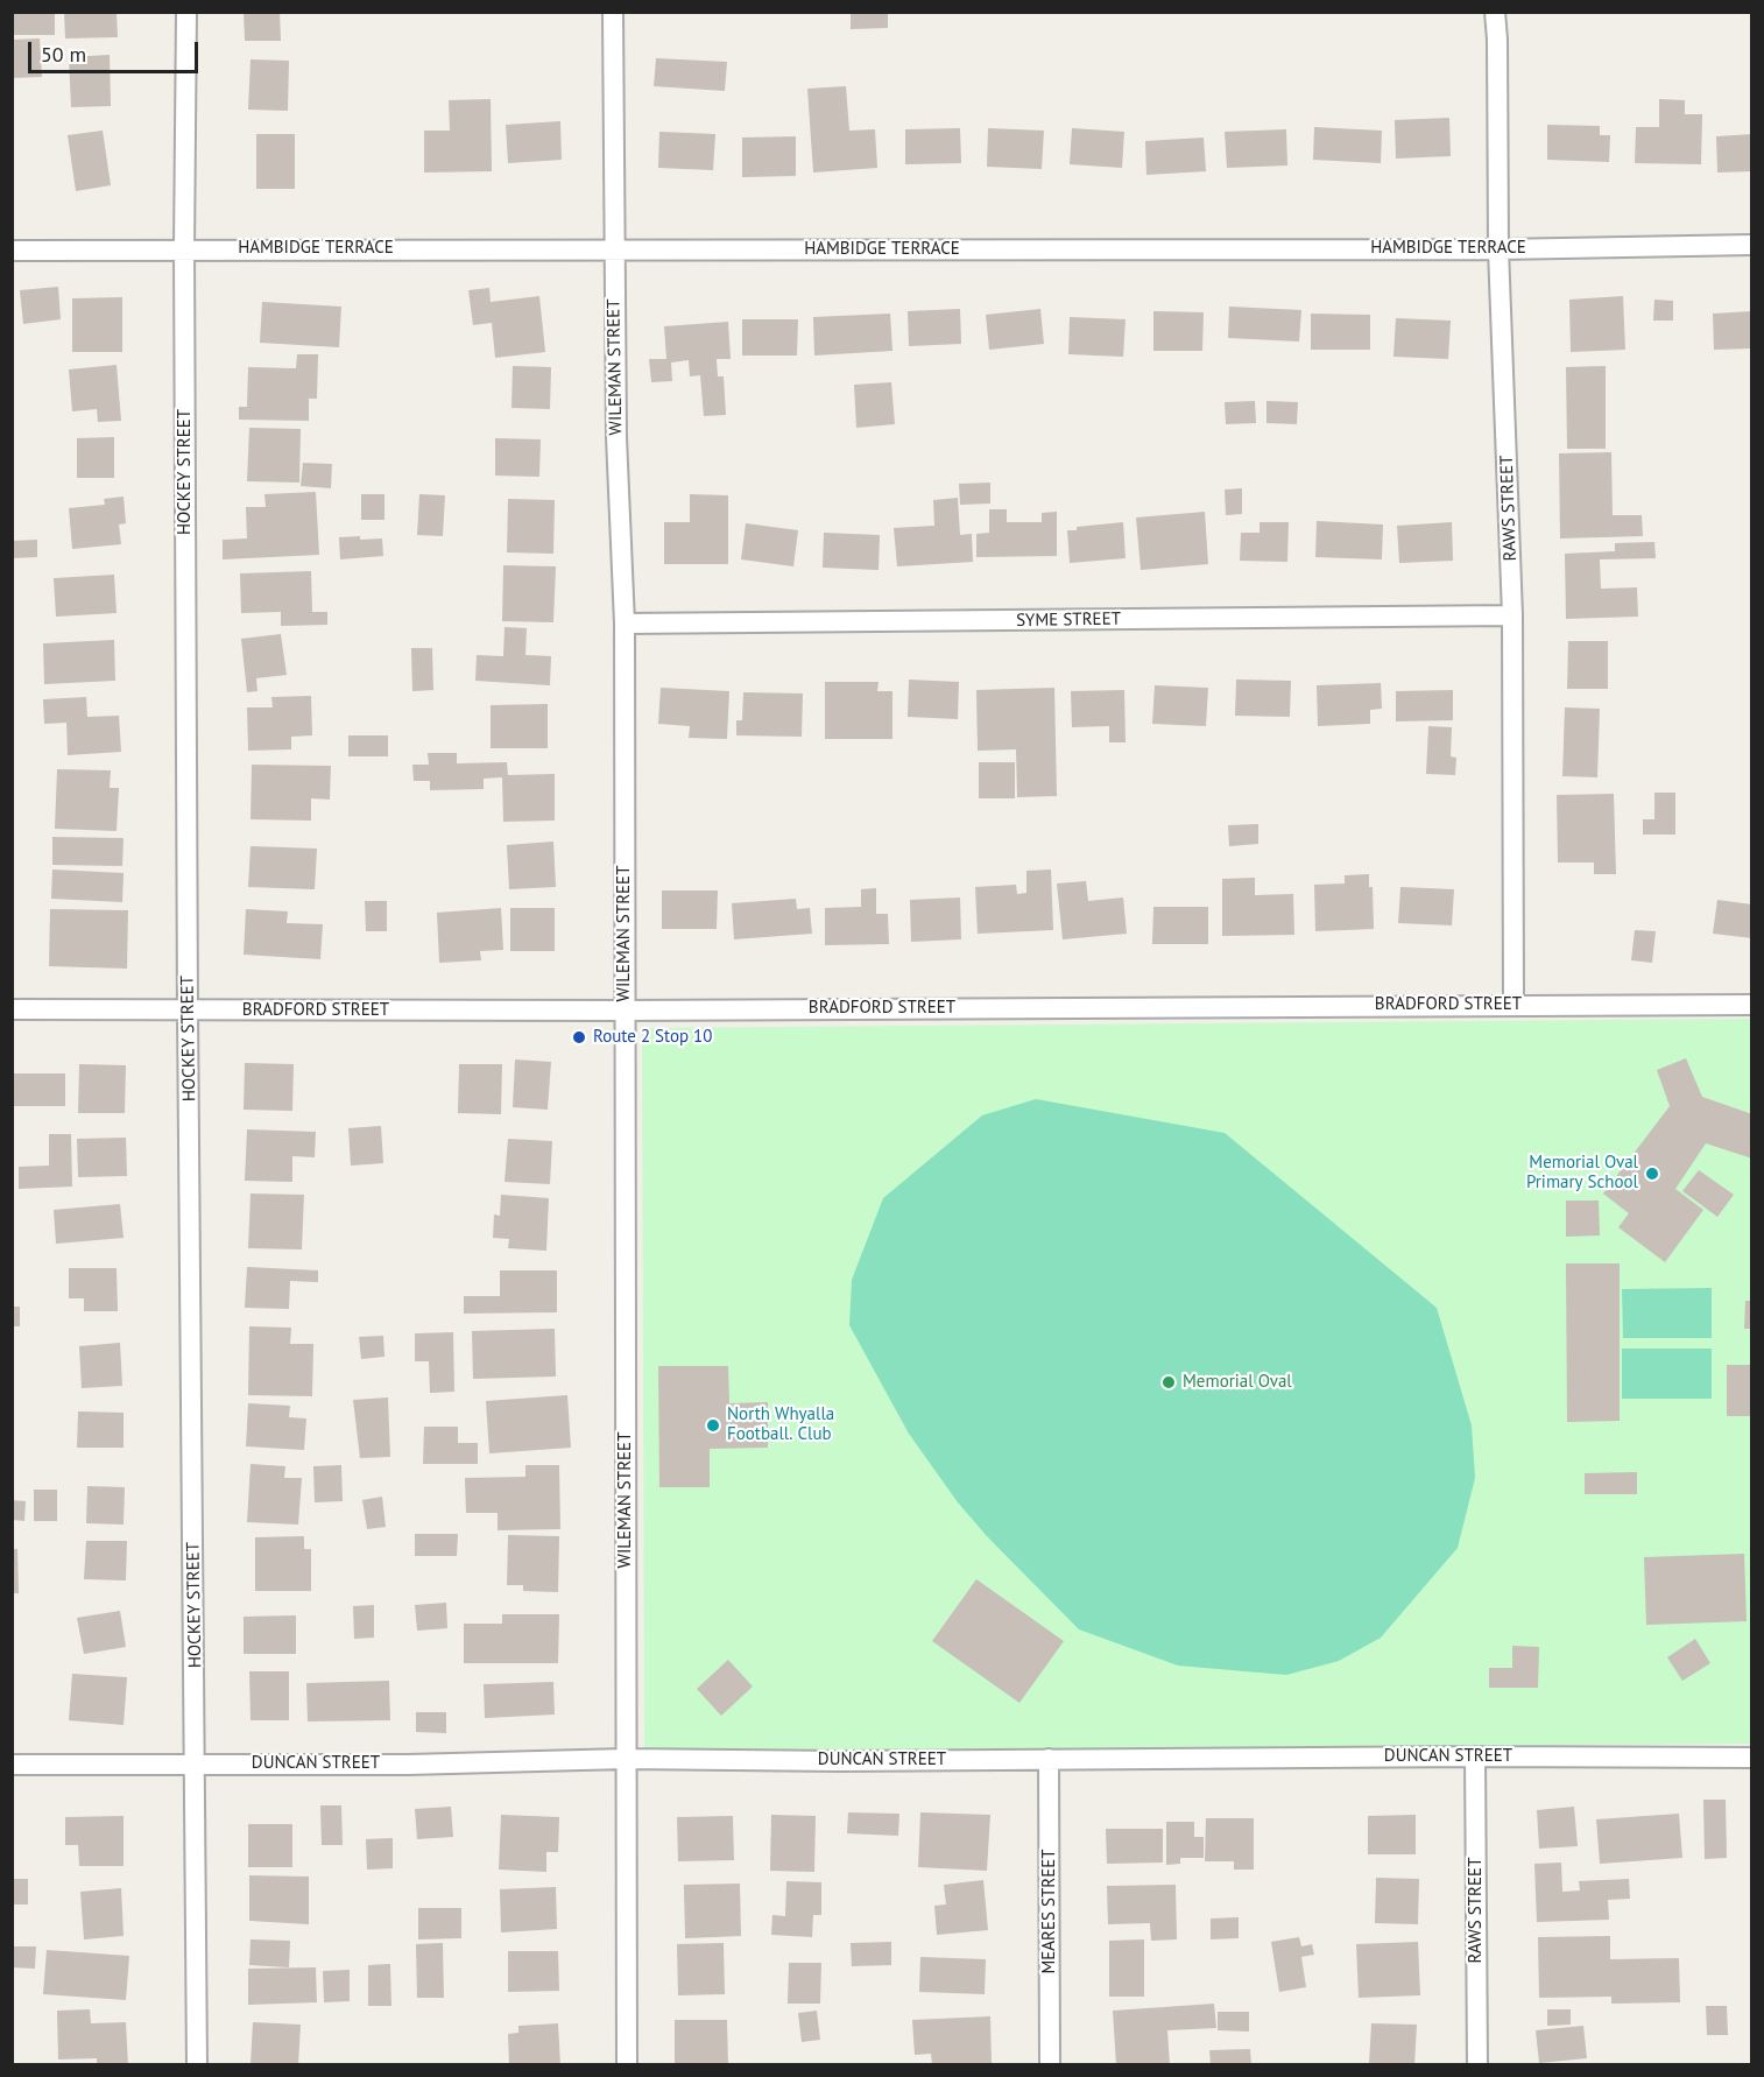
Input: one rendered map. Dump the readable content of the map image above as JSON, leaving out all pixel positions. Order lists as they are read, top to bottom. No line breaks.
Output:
{"streets":{"street":["HAMBIDGE TERRACE","WILEMAN STREET","HOCKEY STREET","RAWS STREET","SYME STREET","BRADFORD STREET","DUNCAN STREET","MEARES STREET"]},"crossings":[["HAMBIDGE TERRACE","WILEMAN STREET"],["HAMBIDGE TERRACE","HOCKEY STREET"],["HAMBIDGE TERRACE","RAWS STREET"],["WILEMAN STREET","SYME STREET"],["WILEMAN STREET","BRADFORD STREET"],["WILEMAN STREET","DUNCAN STREET"],["HOCKEY STREET","BRADFORD STREET"],["HOCKEY STREET","DUNCAN STREET"],["RAWS STREET","SYME STREET"],["RAWS STREET","BRADFORD STREET"],["RAWS STREET","DUNCAN STREET"],["DUNCAN STREET","MEARES STREET"]],"places":["Route 2 Stop 10","Memorial Oval Primary School","Memorial Oval","North Whyalla Football. Club"],"scale_bar":"50 m"}
